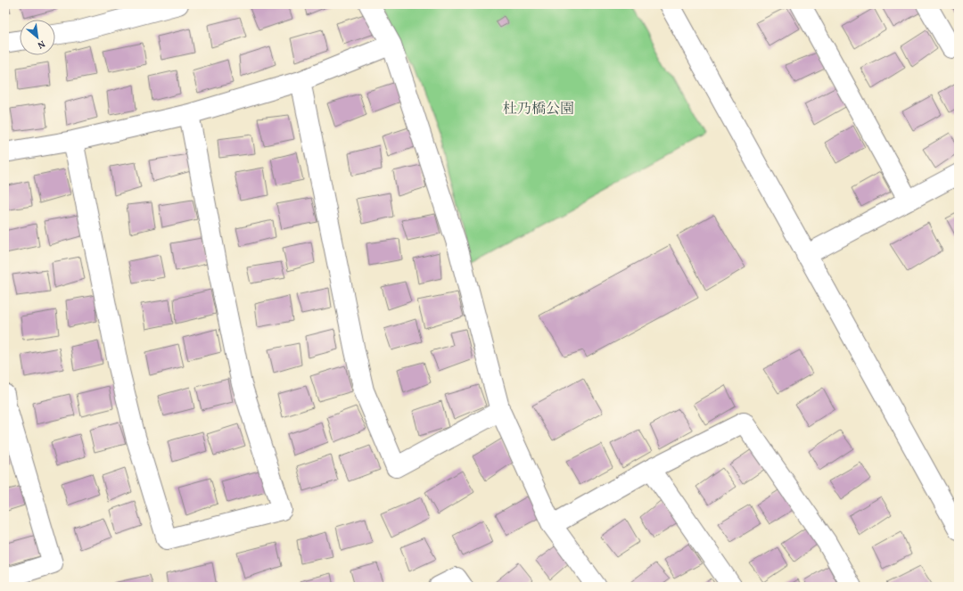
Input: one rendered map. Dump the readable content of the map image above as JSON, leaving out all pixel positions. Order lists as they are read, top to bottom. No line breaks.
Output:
{"parks":["杜乃橋公園"],"north":"bottom right"}
